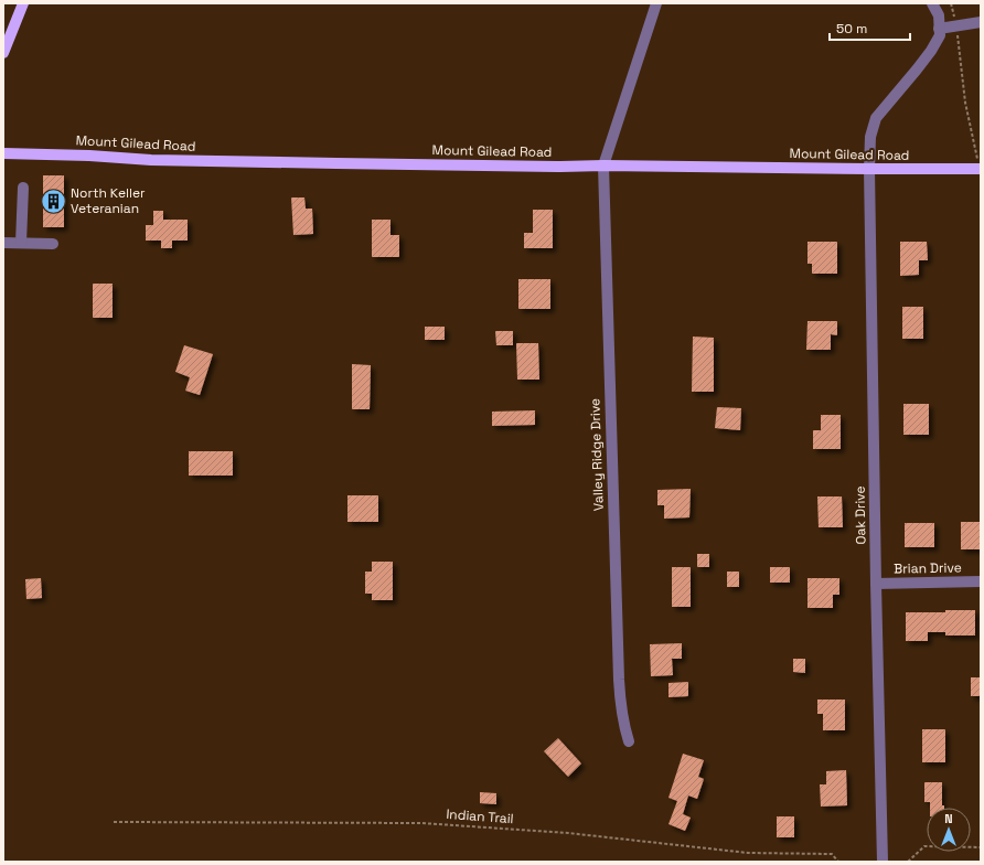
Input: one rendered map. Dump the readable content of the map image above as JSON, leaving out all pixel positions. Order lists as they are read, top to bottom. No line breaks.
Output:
{"streets":{"main road":["Mount Gilead Road"],"street":["Valley Ridge Drive","Oak Drive","Brian Drive"],"path":["Indian Trail"]},"crossings":[["Mount Gilead Road","Valley Ridge Drive"],["Mount Gilead Road","Oak Drive"],["Oak Drive","Brian Drive"]],"places":{"building":["North Keller Veteranian"]},"scale_bar":"50 m","north":"top"}
